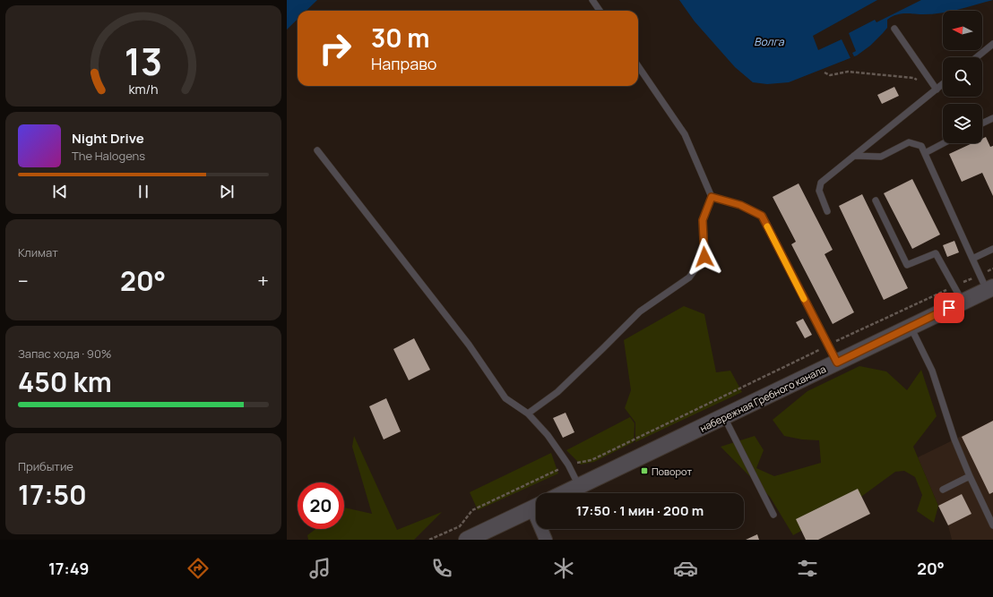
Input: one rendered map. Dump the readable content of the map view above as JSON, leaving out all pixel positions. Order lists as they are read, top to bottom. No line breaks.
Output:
{"streets":{"street":["набережная Гребного канала"]},"water":["Волга"],"places":{"transit":["Поворот"]},"north":"left","page":{"turn":["30 m","Направо"],"song":["Night Drive","The Halogens"],"tile":["Климат",["Запас хода · 90%","450 km"],["Прибытие","17:50"]],"heat":["−","20°","+"],"limit":"20","trip":"17:50 · 1 мин · 200 m","tabs":["17:49","20°"],"gauge":["13","km/h"]}}
